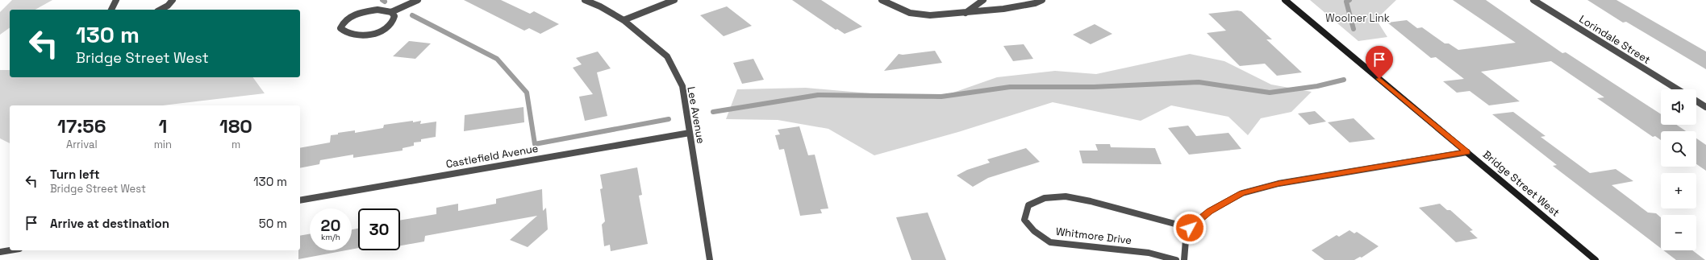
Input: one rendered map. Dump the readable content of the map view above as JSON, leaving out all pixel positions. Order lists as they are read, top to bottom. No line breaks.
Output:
{"streets":{"main road":["Bridge Street West"],"street":["Lorindale Street","Lee Avenue","Castlefield Avenue","Whitmore Drive"]},"crossings":[["Lee Avenue","Castlefield Avenue"]],"parks":["Woolner Link"],"page":{"turn":["130 m","Bridge Street West"],"map_buttons":["+","−"],"eta":["17:56","Arrival","1","min","180","m"],"list":[{"name":"Turn left","note":"Bridge Street West","value":"130 m"},{"name":"Arrive at destination","value":"50 m"}],"speed":"20 km/h","limit":"30"}}
